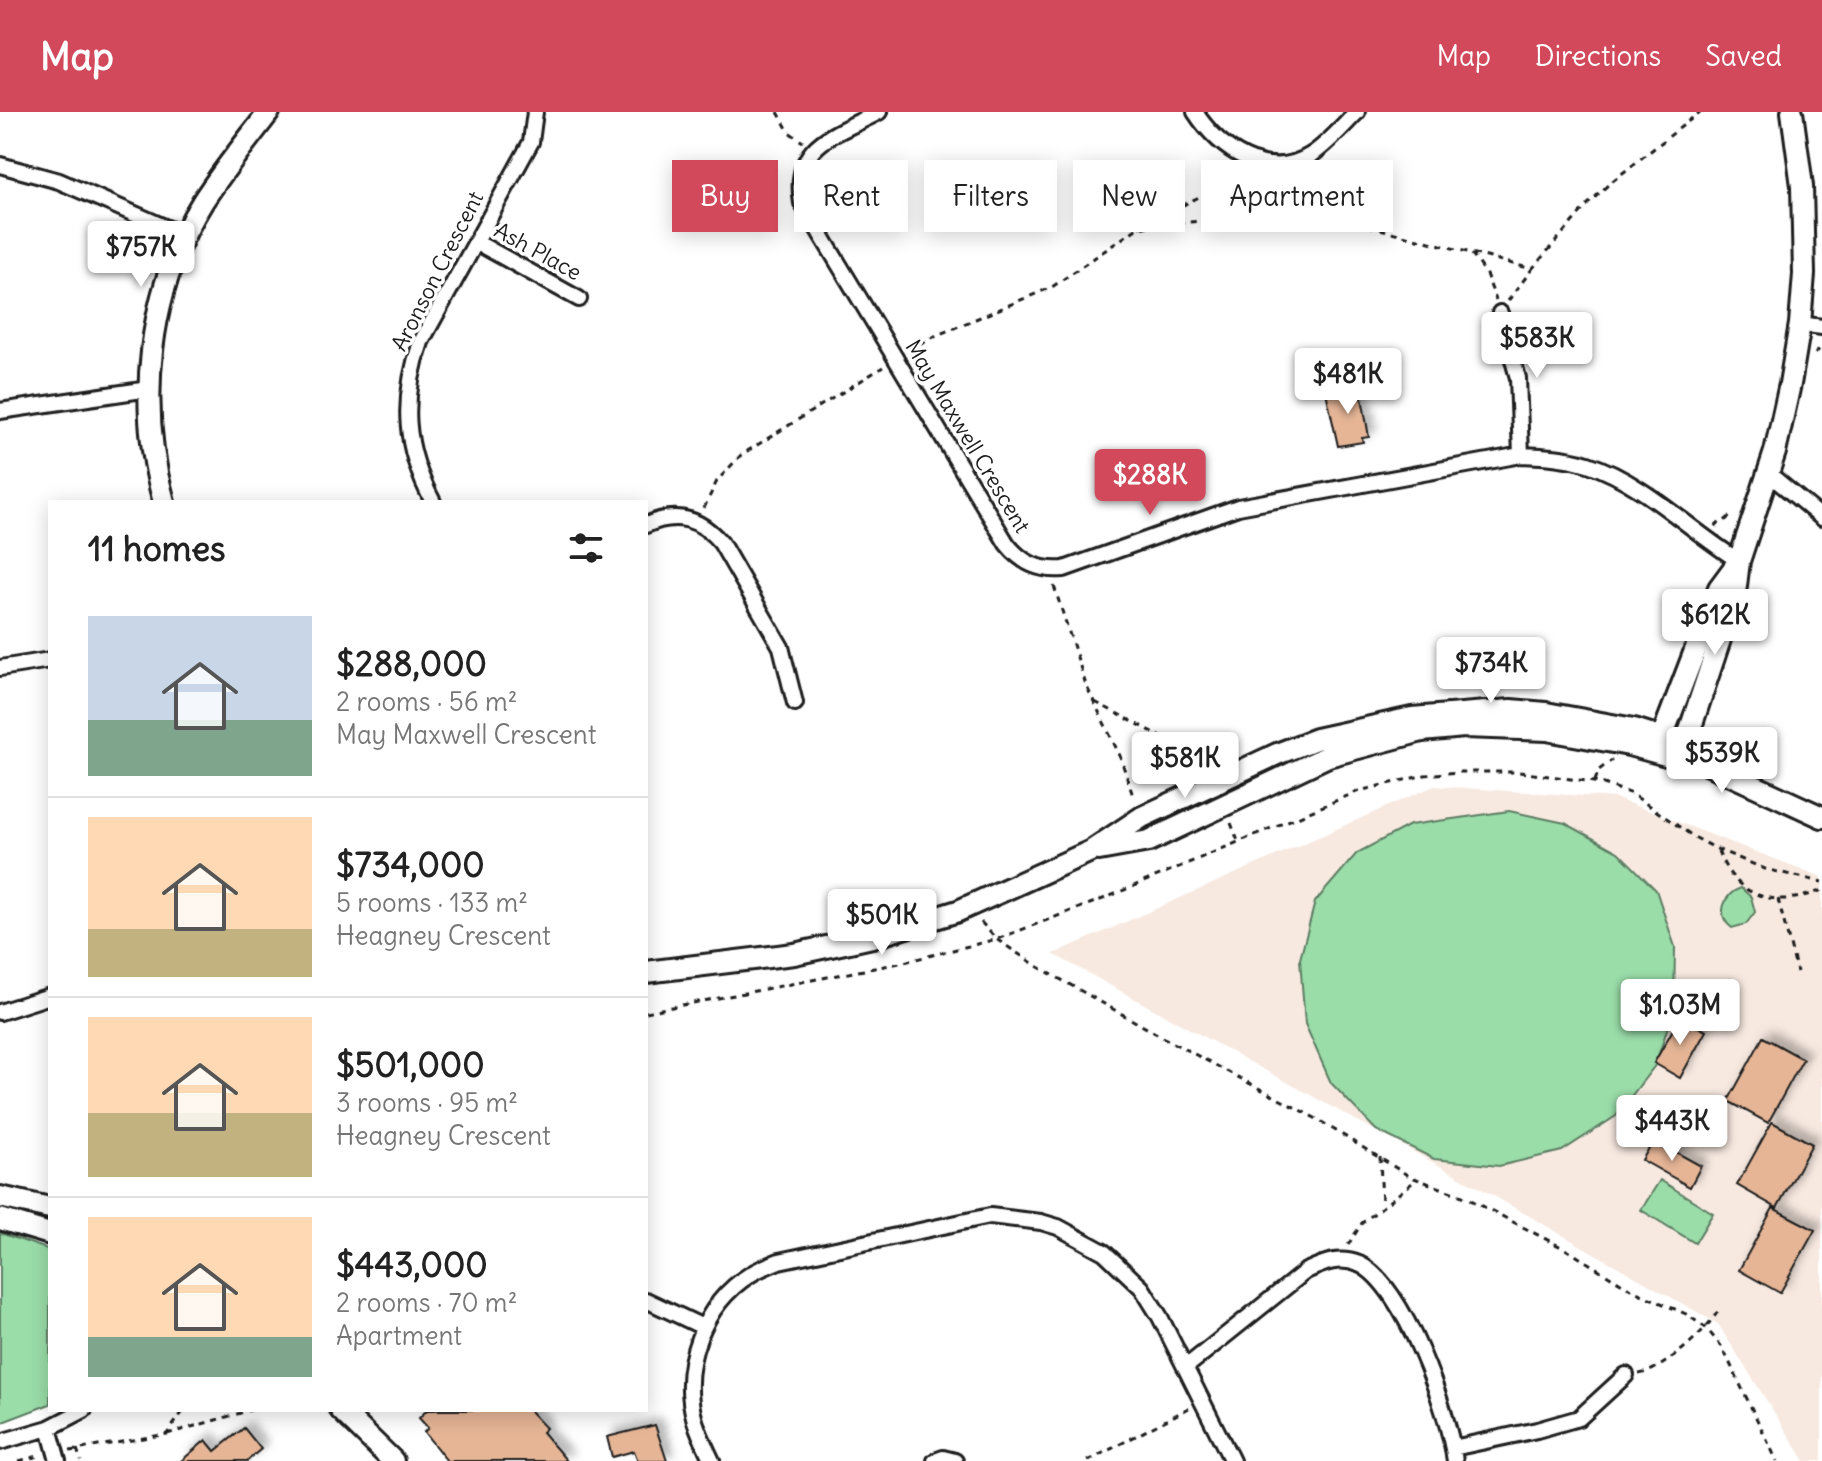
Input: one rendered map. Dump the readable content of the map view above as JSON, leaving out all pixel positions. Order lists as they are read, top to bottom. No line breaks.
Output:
{"streets":{"street":["Ash Place","Aronson Crescent","May Maxwell Crescent"]},"crossings":[["Ash Place","Aronson Crescent"]],"page":{"header":"Map","nav":["Map","Directions","Saved"],"chip":["Buy","Rent","Filters","New","Apartment"],"price":["$757K","$583K","$481K","$288K","$612K","$734K","$539K","$581K","$501K","$1.03M","$443K"],"heading":"11 homes","list":[{"name":"$288,000","note":"2 rooms · 56 m² · May Maxwell Crescent"},{"name":"$734,000","note":"5 rooms · 133 m² · Heagney Crescent"},{"name":"$501,000","note":"3 rooms · 95 m² · Heagney Crescent"},{"name":"$443,000","note":"2 rooms · 70 m² · Apartment"}]}}
